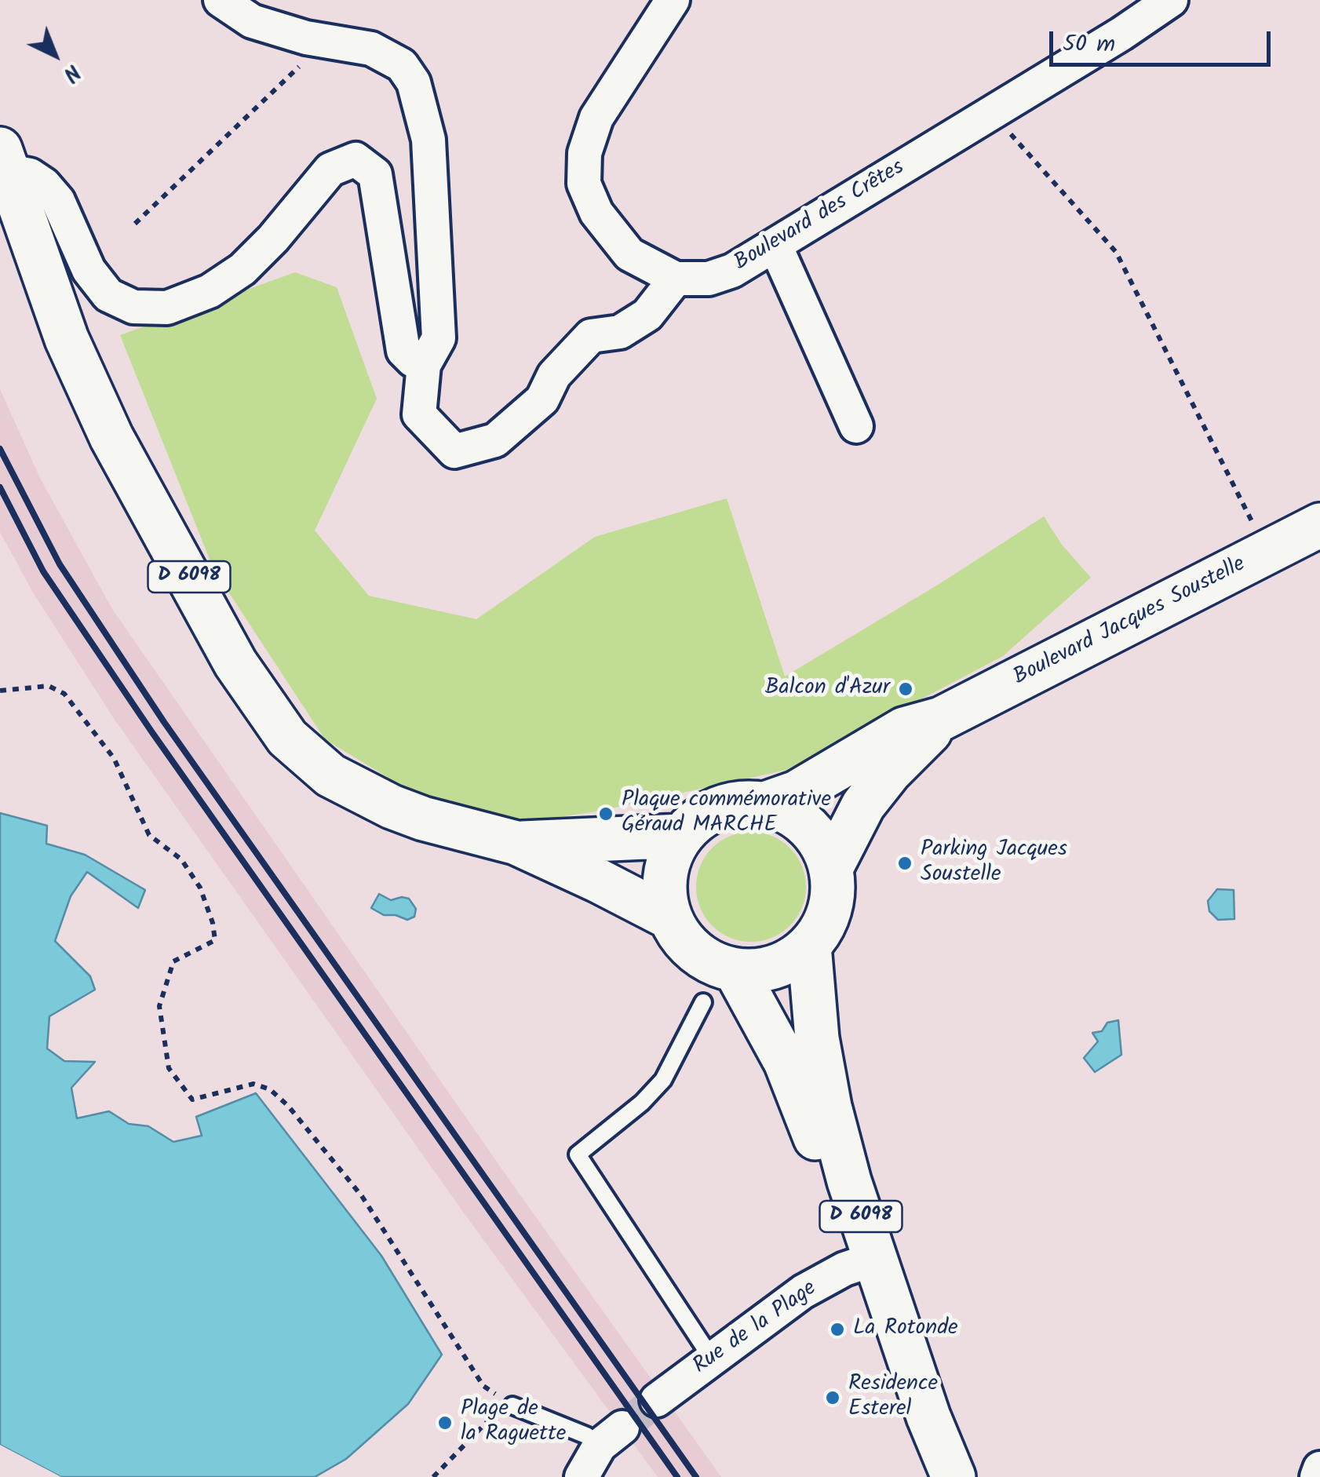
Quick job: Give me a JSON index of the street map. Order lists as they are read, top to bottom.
{
  "streets": {
    "main road": ["D 6098", "Boulevard Jacques Soustelle"],
    "street": ["Boulevard des Crêtes", "Rue de la Plage"]
  },
  "crossings": [
    ["D 6098", "Boulevard Jacques Soustelle"],
    ["D 6098", "Rue de la Plage"]
  ],
  "places": [
    "Balcon d'Azur",
    "Plaque commémorative Géraud MARCHE",
    "Parking Jacques Soustelle",
    "La Rotonde",
    "Residence Esterel",
    "Plage de la Raguette"
  ],
  "scale_bar": "50 m",
  "north": "bottom right"
}
